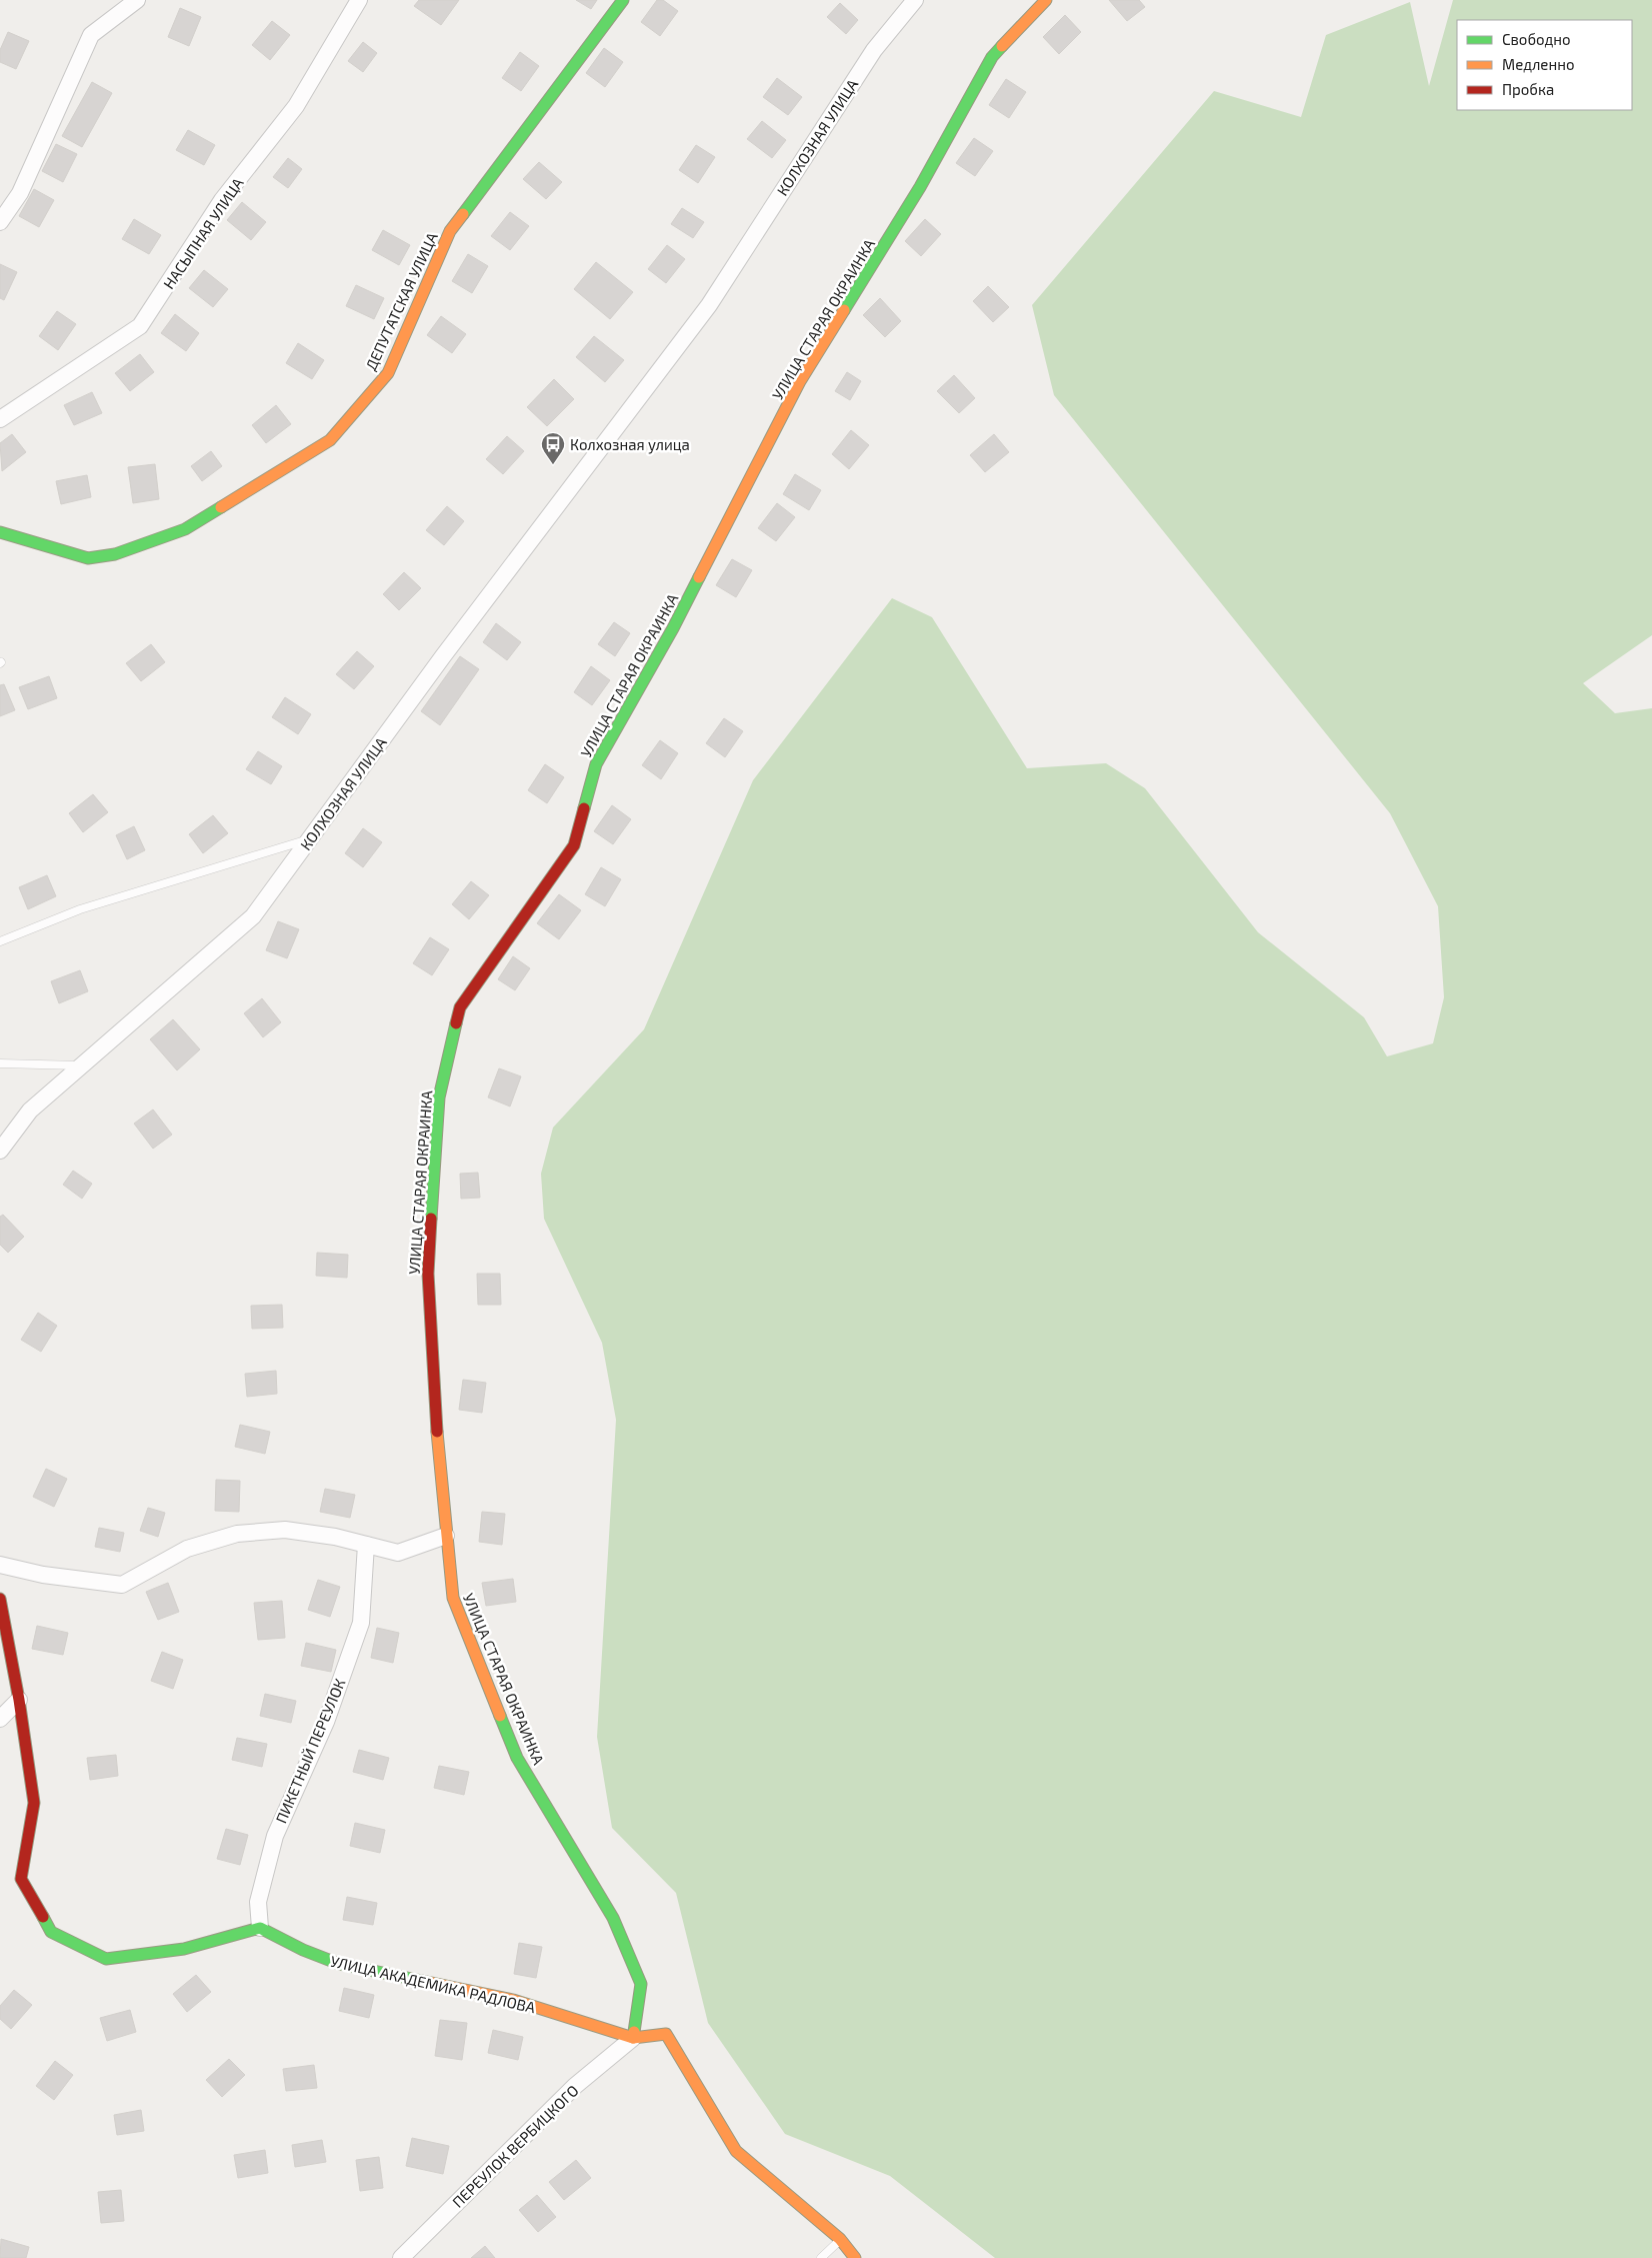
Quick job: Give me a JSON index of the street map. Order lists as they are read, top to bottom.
{
  "streets": {
    "street": [
      "КОЛХОЗНАЯ УЛИЦА",
      "НАСЫПНАЯ УЛИЦА",
      "ДЕПУТАТСКАЯ УЛИЦА",
      "УЛИЦА СТАРАЯ ОКРАИНКА",
      "ПИКЕТНЫЙ ПЕРЕУЛОК",
      "УЛИЦА АКАДЕМИКА РАДЛОВА",
      "ПЕРЕУЛОК ВЕРБИЦКОГО"
    ]
  },
  "crossings": [
    ["УЛИЦА СТАРАЯ ОКРАИНКА", "УЛИЦА АКАДЕМИКА РАДЛОВА"],
    ["УЛИЦА СТАРАЯ ОКРАИНКА", "ПЕРЕУЛОК ВЕРБИЦКОГО"],
    ["ПИКЕТНЫЙ ПЕРЕУЛОК", "УЛИЦА АКАДЕМИКА РАДЛОВА"],
    ["УЛИЦА АКАДЕМИКА РАДЛОВА", "ПЕРЕУЛОК ВЕРБИЦКОГО"]
  ],
  "places": {
    "bus stop": ["Колхозная улица"]
  },
  "legend": ["Свободно", "Медленно", "Пробка"]
}
